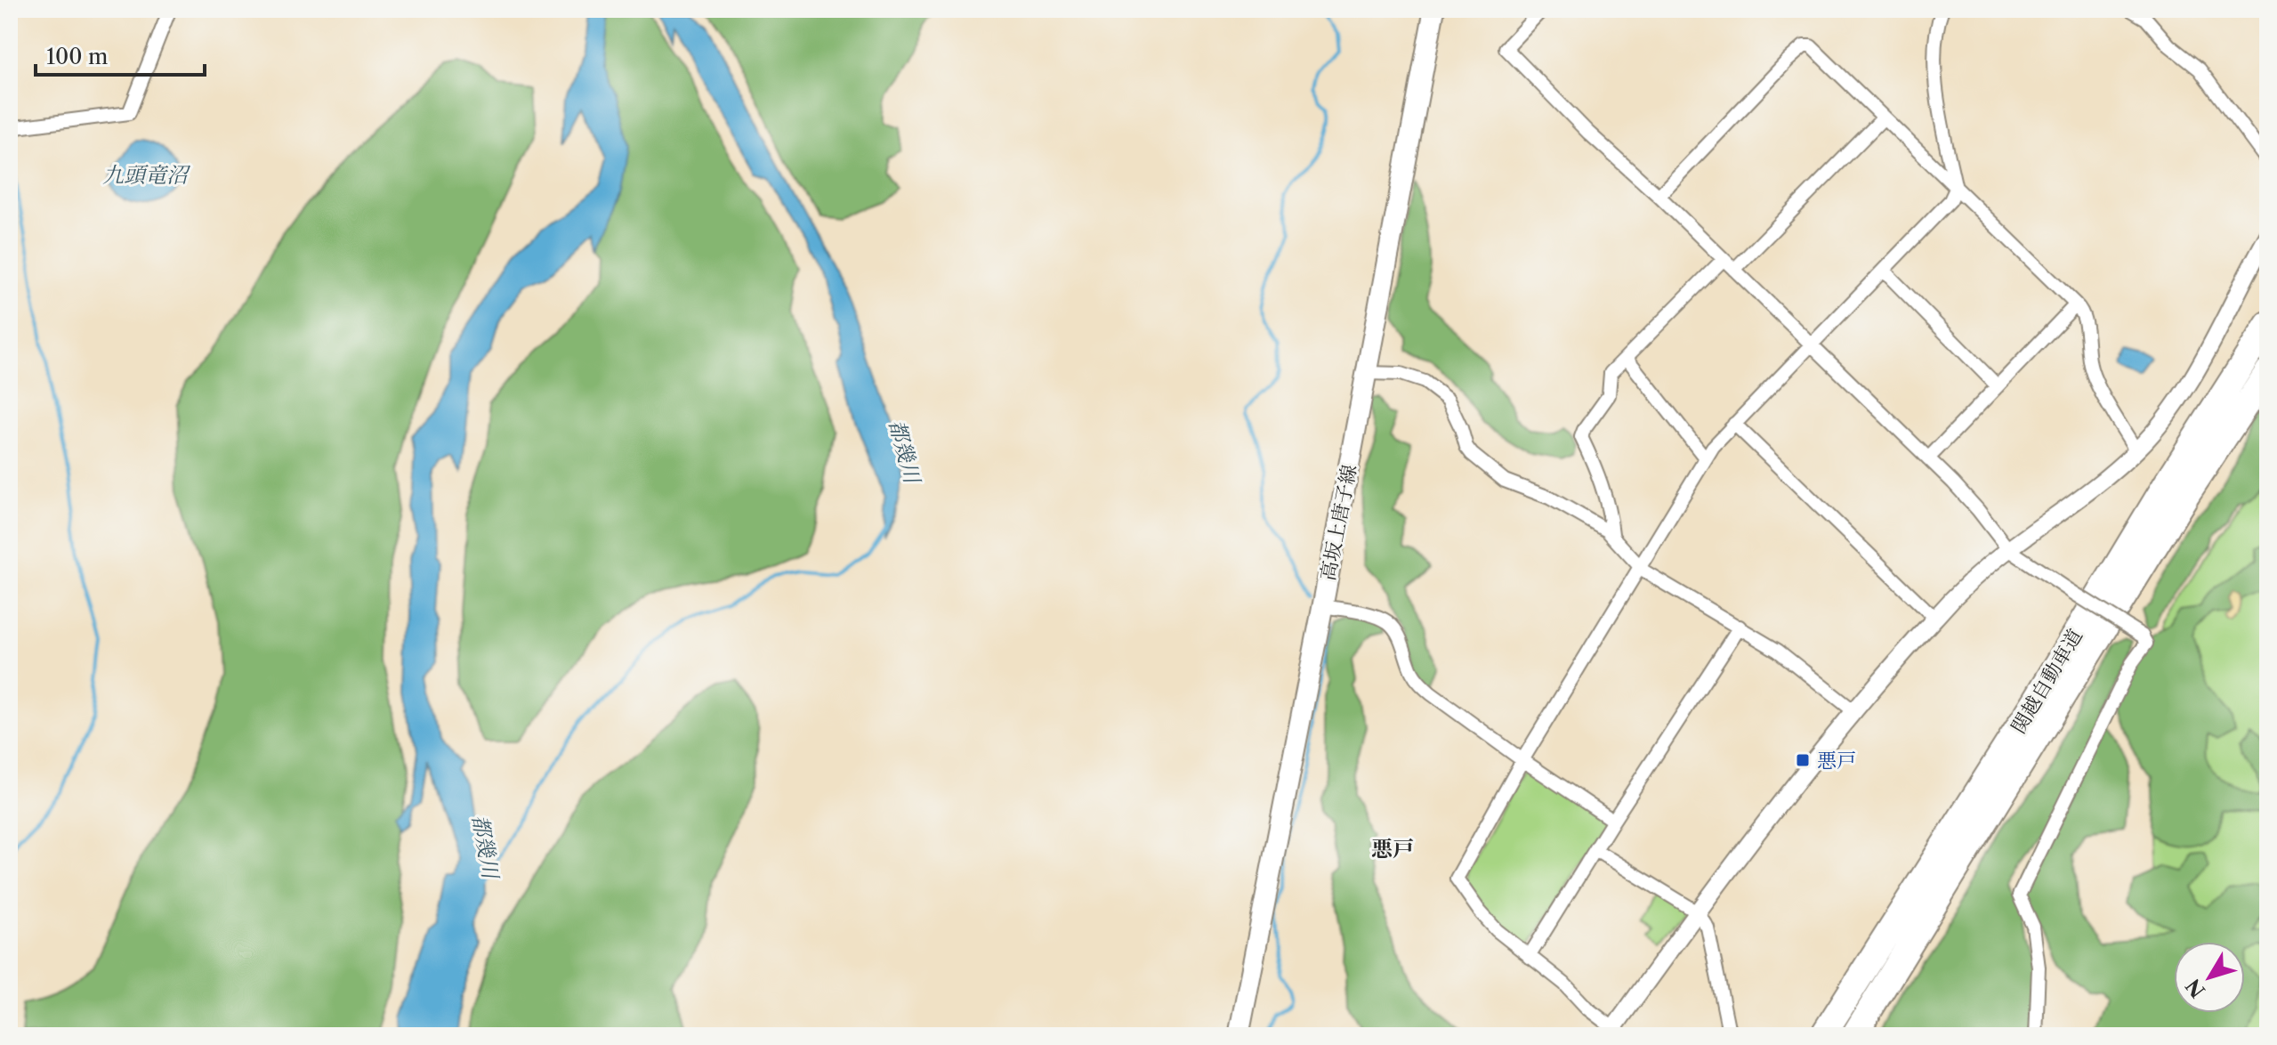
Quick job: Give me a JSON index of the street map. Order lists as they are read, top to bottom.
{
  "streets": {
    "highway": ["関越自動車道"],
    "main road": ["高坂上唐子線"]
  },
  "districts": ["悪戸"],
  "water": ["九頭竜沼", "都幾川"],
  "places": {
    "transit": ["悪戸"]
  },
  "scale_bar": "100 m",
  "north": "bottom left"
}
